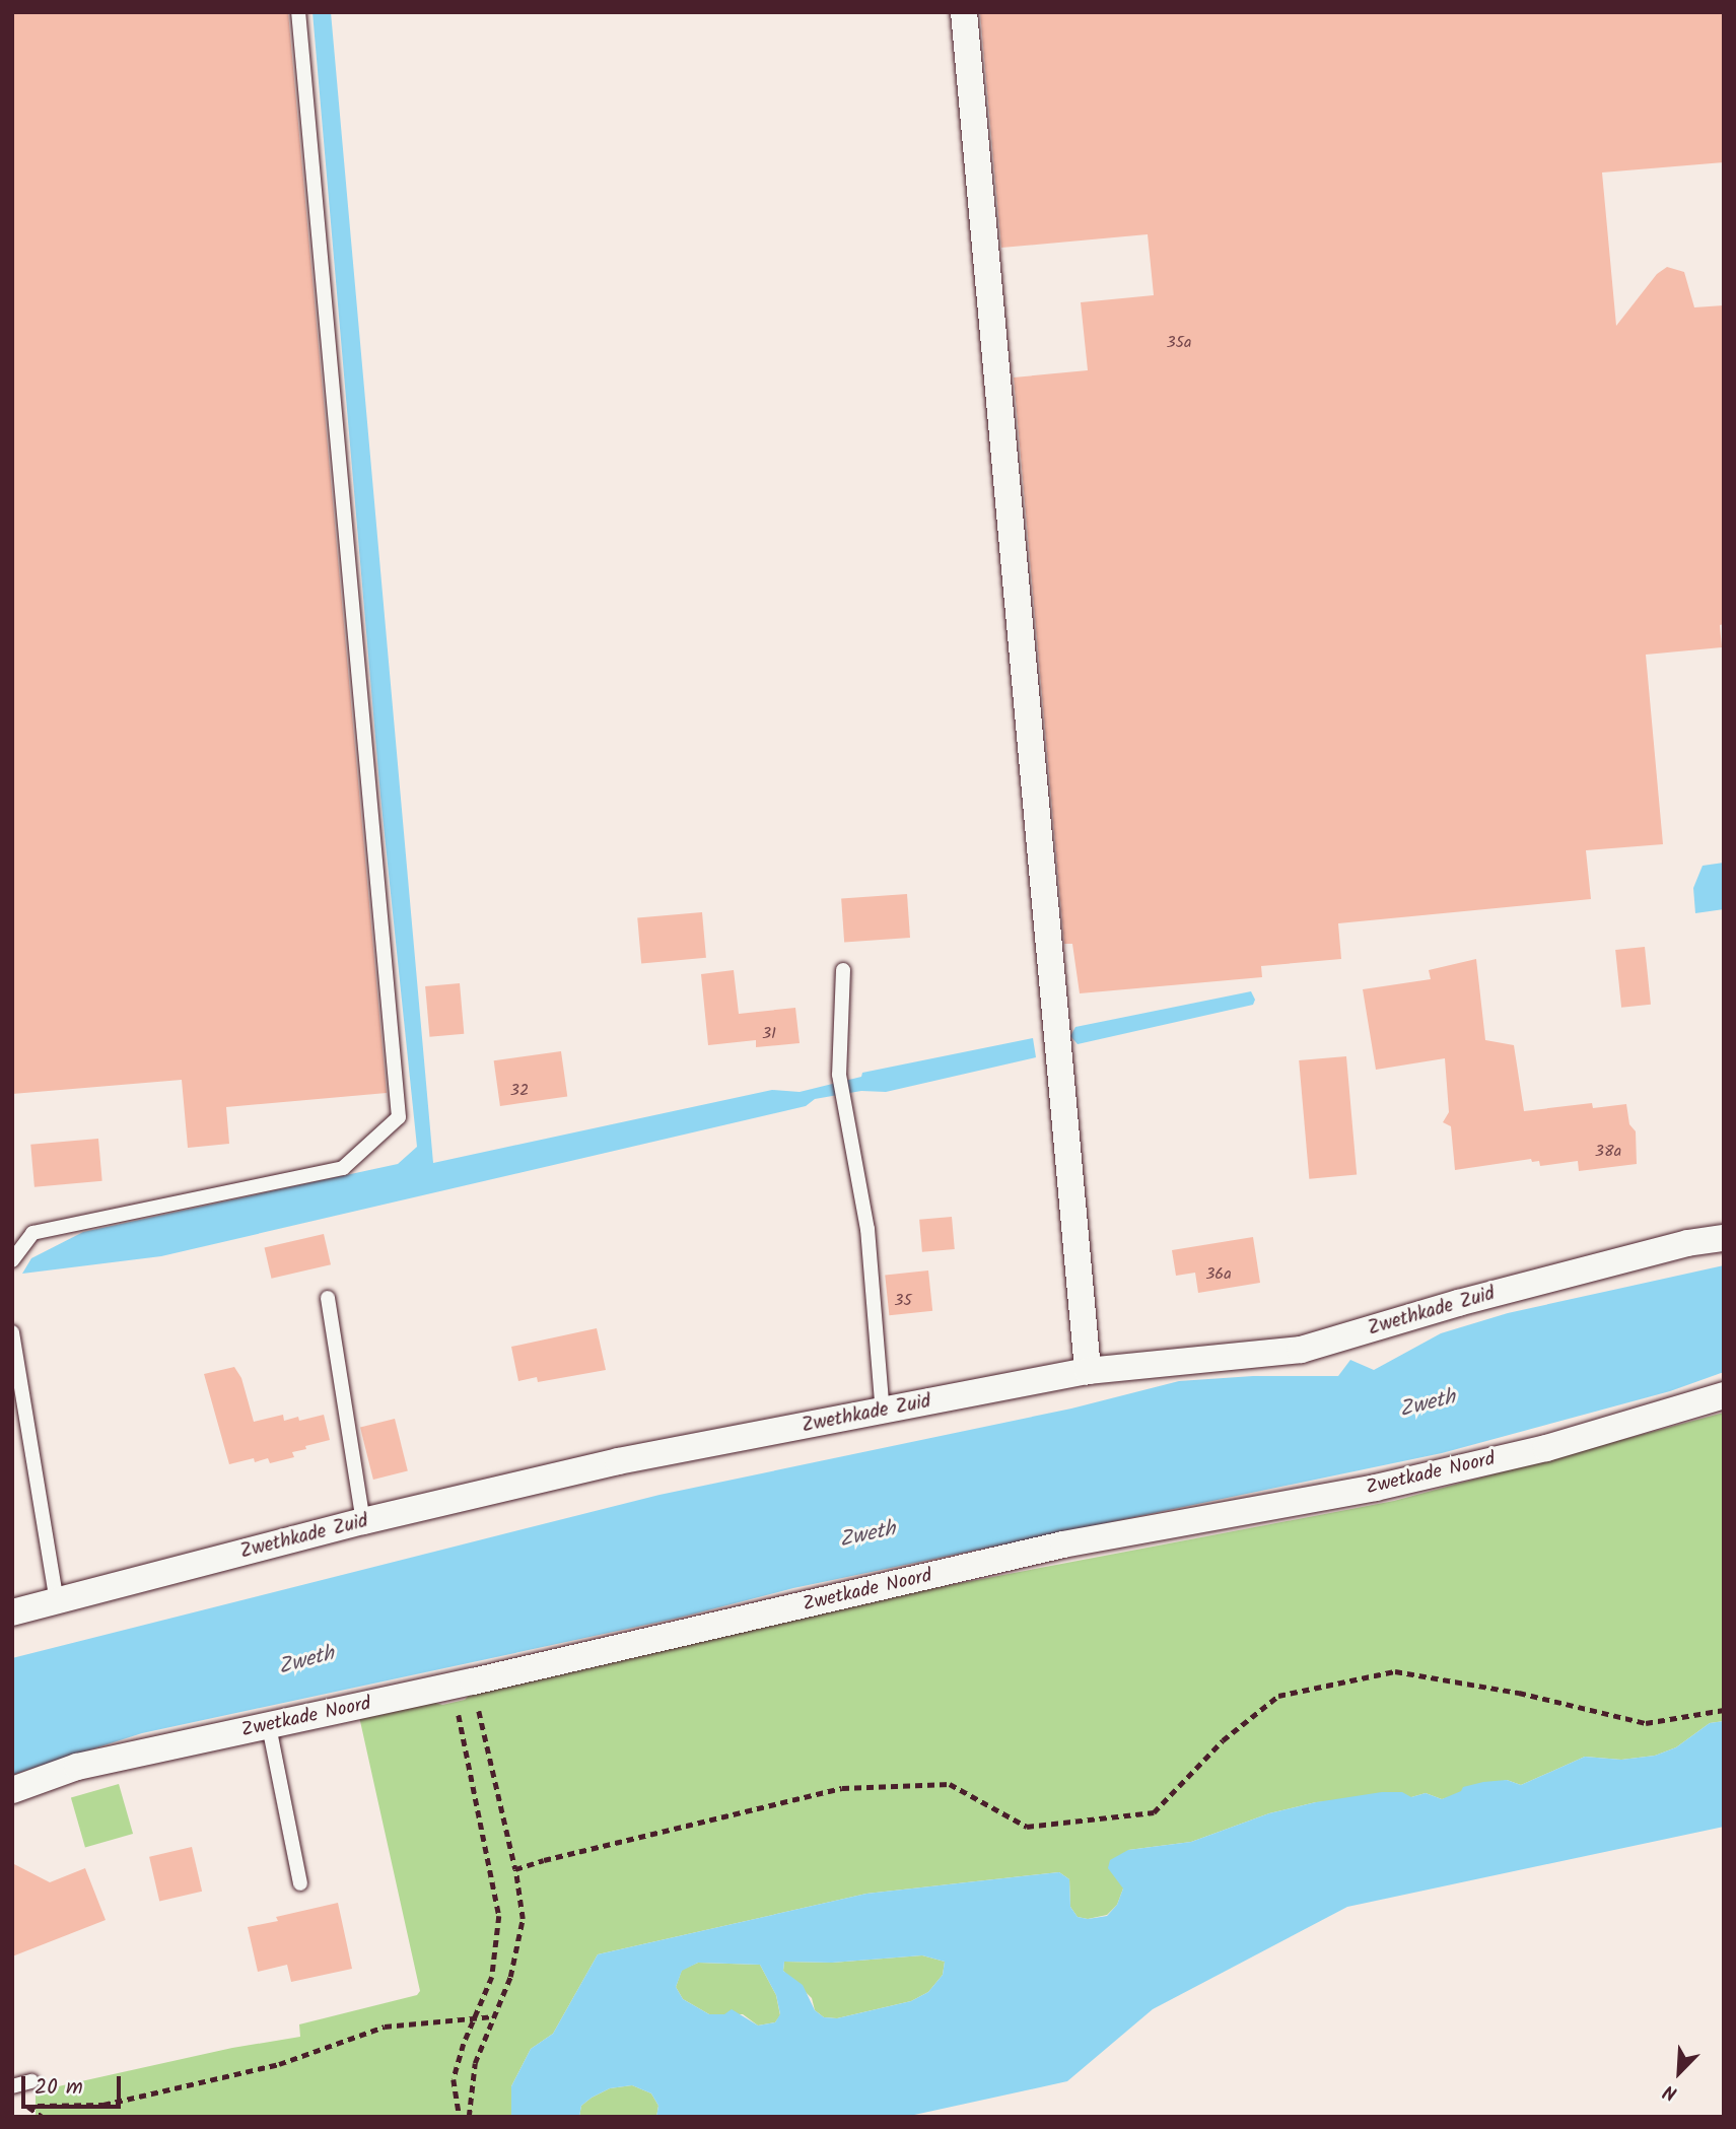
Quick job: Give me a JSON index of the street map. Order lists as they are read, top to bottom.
{
  "streets": {
    "street": ["Zwethkade Zuid", "Zwetkade Noord"]
  },
  "water": ["Zweth"],
  "house_numbers": [
    "35a",
    "31",
    "32",
    "38a",
    "36a",
    "35"
  ],
  "scale_bar": "20 m",
  "north": "bottom left"
}
